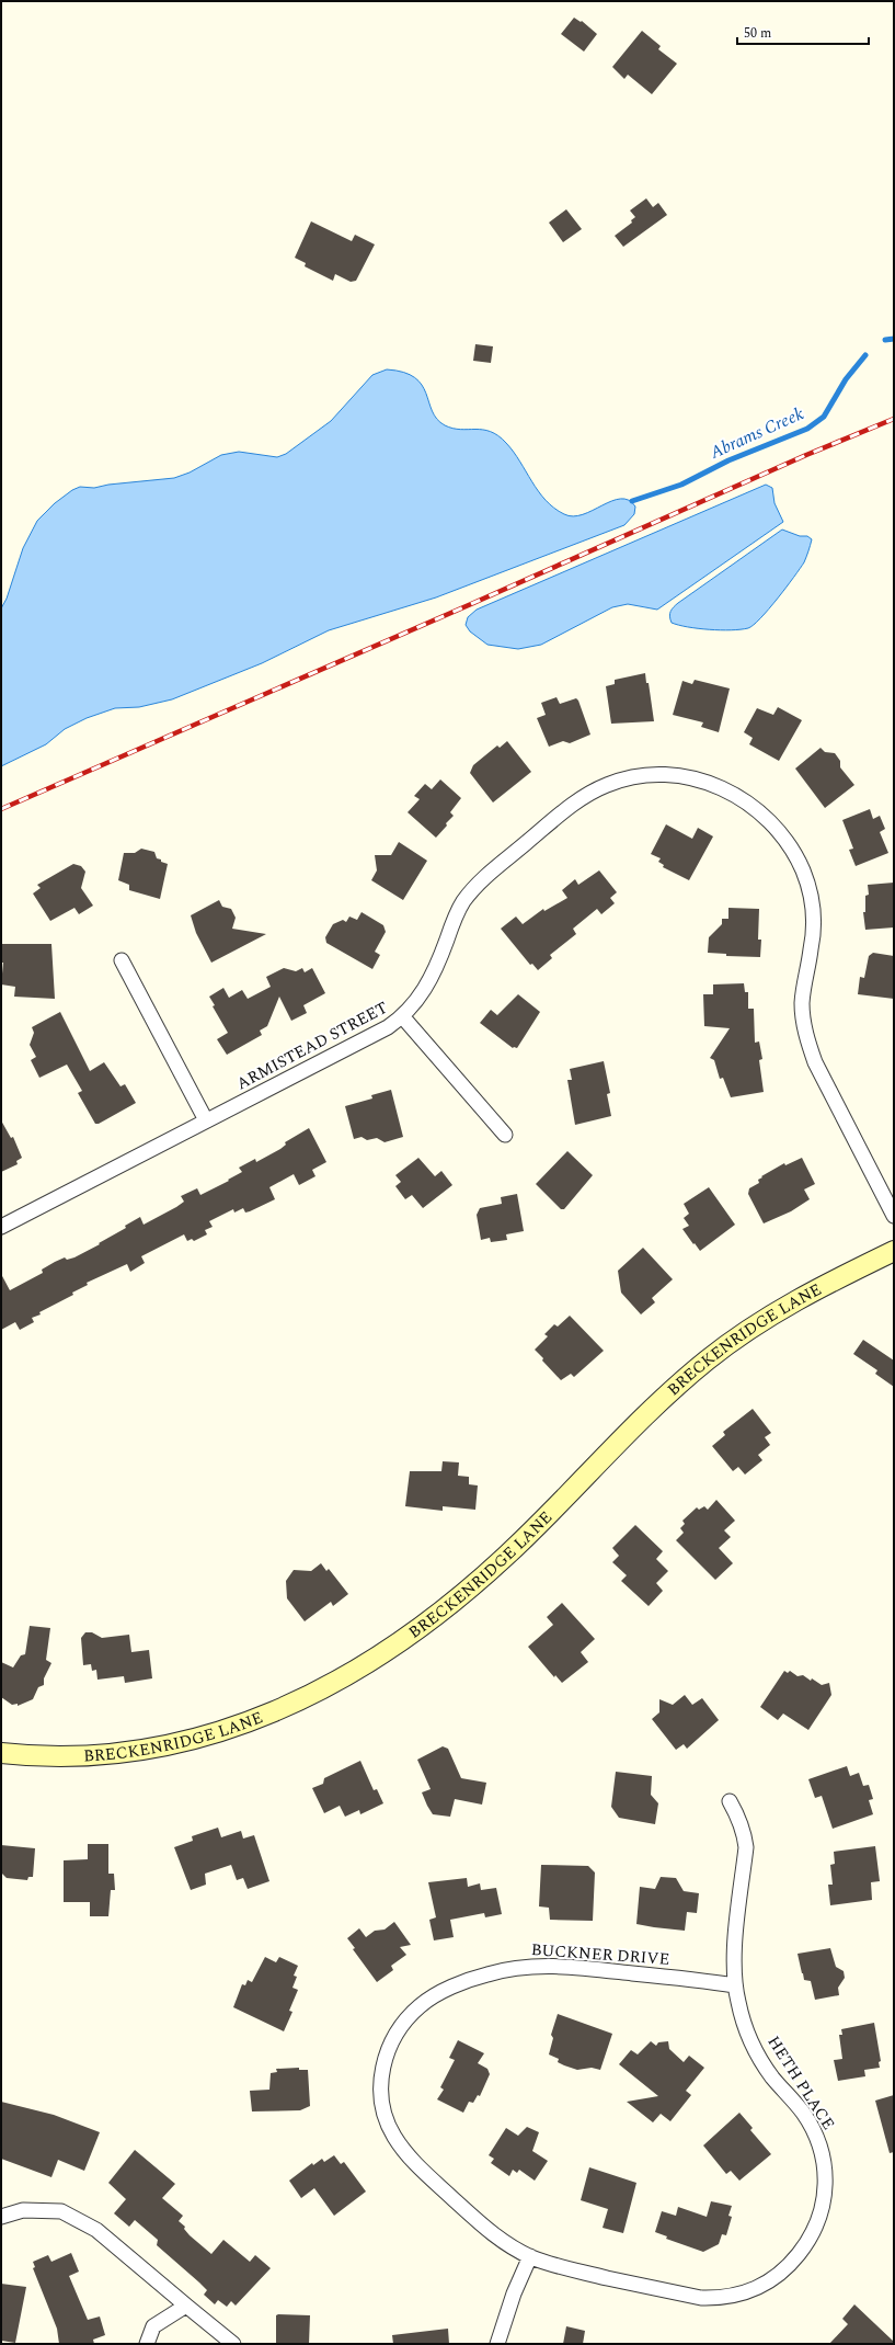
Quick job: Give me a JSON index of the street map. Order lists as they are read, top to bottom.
{
  "streets": {
    "street": [
      "ARMISTEAD STREET",
      "BRECKENRIDGE LANE",
      "BUCKNER DRIVE",
      "HETH PLACE"
    ]
  },
  "crossings": [
    ["BUCKNER DRIVE", "HETH PLACE"]
  ],
  "water": ["Abrams Creek"],
  "scale_bar": "50 m"
}
